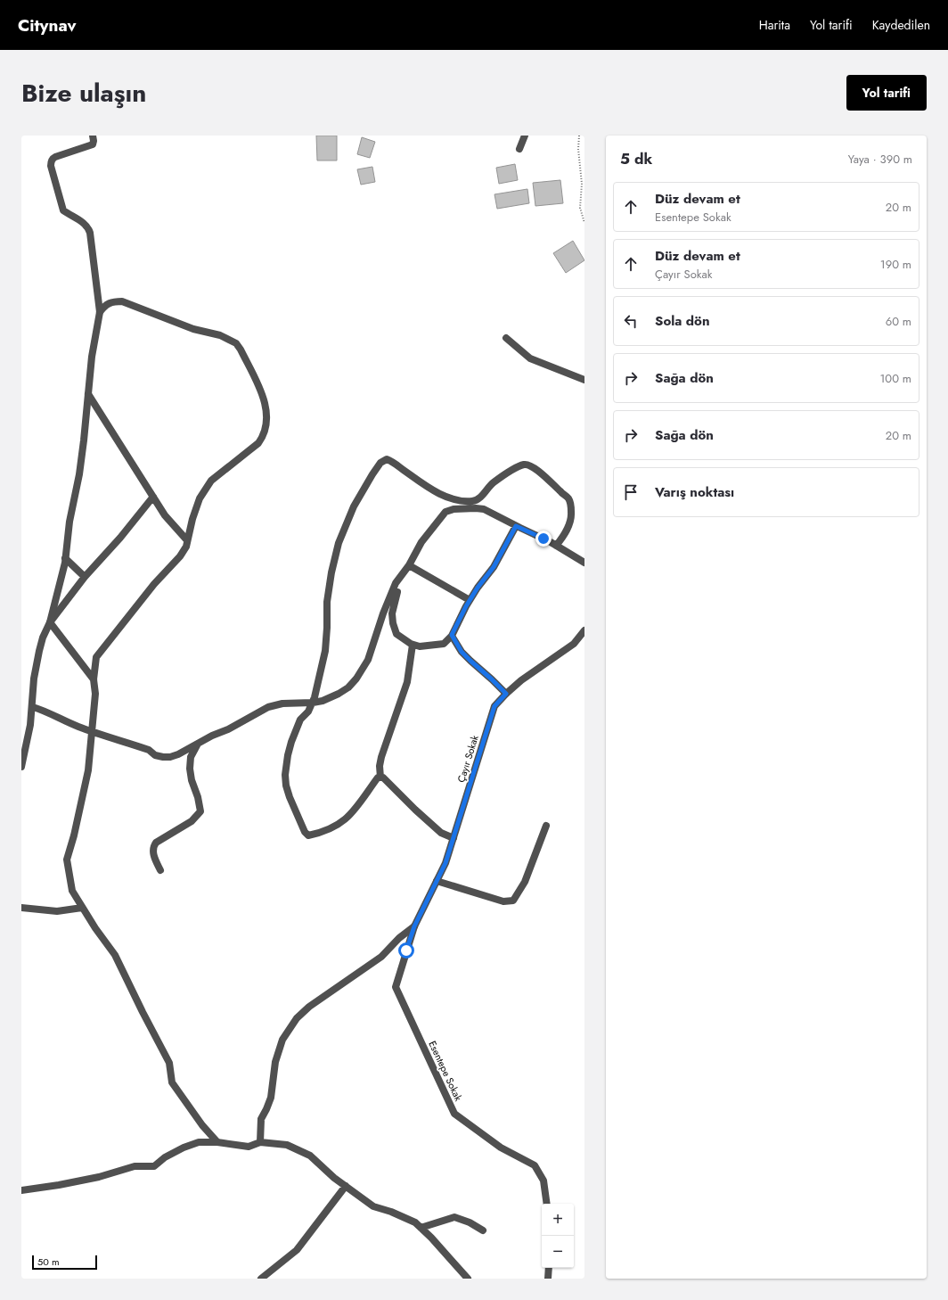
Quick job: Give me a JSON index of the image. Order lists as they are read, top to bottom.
{
  "streets": {
    "street": ["Çayır Sokak", "Esentepe Sokak"]
  },
  "crossings": [
    ["Çayır Sokak", "Esentepe Sokak"]
  ],
  "scale_bar": "50 m",
  "page": {
    "header": "Citynav",
    "nav": ["Harita", "Yol tarifi", "Kaydedilen"],
    "title": "Bize ulaşın",
    "buttons": "Yol tarifi",
    "heading": ["5 dk", "Yaya · 390 m"],
    "list": [
      ["Düz devam et", "Esentepe Sokak", "20 m"],
      ["Düz devam et", "Çayır Sokak", "190 m"],
      ["Sola dön", "60 m"],
      ["Sağa dön", "100 m"],
      ["Sağa dön", "20 m"],
      "Varış noktası"
    ],
    "map_buttons": ["+", "−"],
    "scale": "50 m"
  }
}
